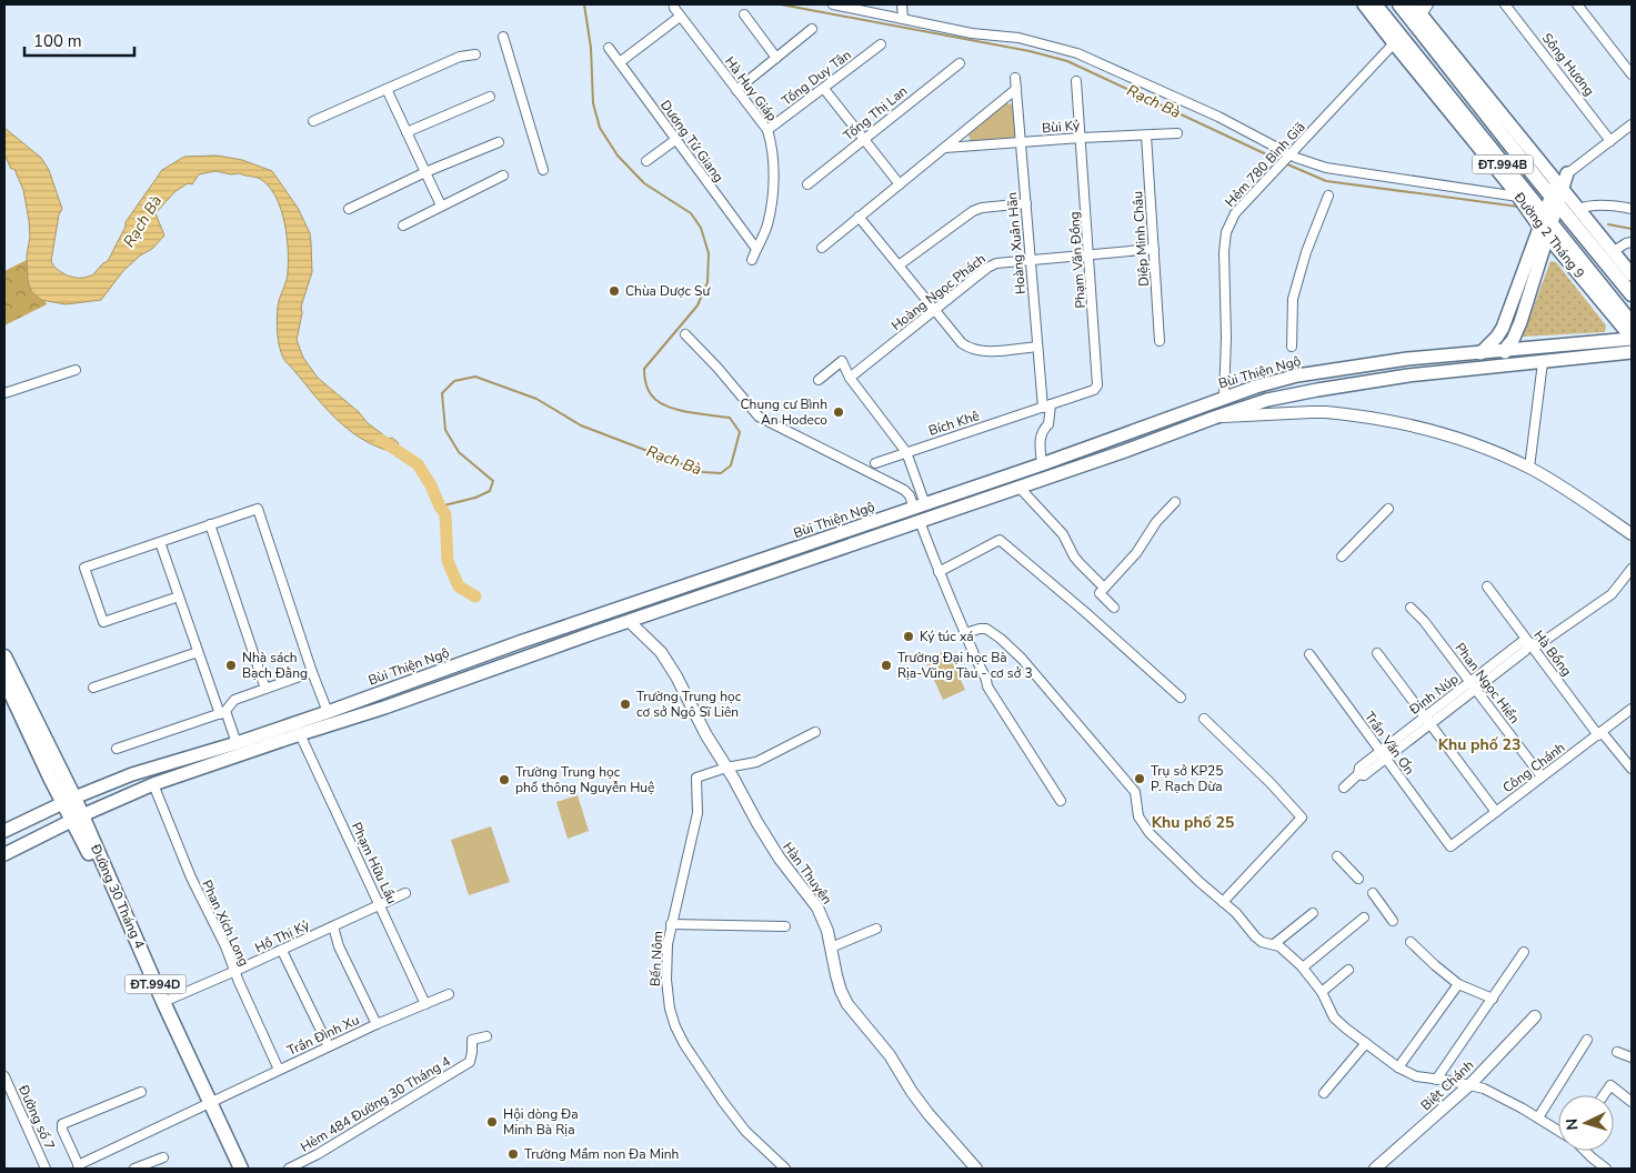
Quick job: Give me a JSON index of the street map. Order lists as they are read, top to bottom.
{
  "streets": {
    "main road": [
      "ĐT.994B",
      "Đường 2 Tháng 9",
      "Bùi Thiện Ngộ",
      "Đường 30 Tháng 4",
      "ĐT.994D"
    ],
    "street": [
      "Sông Hương",
      "Tống Duy Tân",
      "Hà Huy Giáp",
      "Tống Thị Lan",
      "Bùi Kỷ",
      "Dương Tử Giang",
      "Hẻm 780 Bình Giã",
      "Diệp Minh Châu",
      "Hoàng Xuân Hãn",
      "Phạm Văn Đồng",
      "Hoàng Ngọc Phách",
      "Bích Khê",
      "Hà Bổng",
      "Phan Ngọc Hiển",
      "Đinh Núp",
      "Trần Văn Ơn",
      "Công Chánh",
      "Phạm Hữu Lầu",
      "Hàn Thuyên",
      "Phan Xích Long",
      "Hồ Thị Kỷ",
      "Bến Nôm",
      "Trần Đình Xu",
      "Biệt Chánh",
      "Hẻm 484 Đường 30 Tháng 4",
      "Đường số 7"
    ]
  },
  "crossings": [
    ["Tống Duy Tân", "Hà Huy Giáp"],
    ["Hà Huy Giáp", "Dương Tử Giang"],
    ["Bùi Kỷ", "Diệp Minh Châu"],
    ["Bùi Kỷ", "Hoàng Xuân Hãn"],
    ["Bùi Kỷ", "Phạm Văn Đồng"],
    ["Hẻm 780 Bình Giã", "Đường 2 Tháng 9"],
    ["Hẻm 780 Bình Giã", "Bùi Thiện Ngộ"],
    ["Đường 2 Tháng 9", "Bùi Thiện Ngộ"],
    ["Diệp Minh Châu", "Hoàng Ngọc Phách"],
    ["Hoàng Xuân Hãn", "Phạm Văn Đồng"],
    ["Hoàng Xuân Hãn", "Hoàng Ngọc Phách"],
    ["Hoàng Xuân Hãn", "Bích Khê"],
    ["Phạm Văn Đồng", "Hoàng Ngọc Phách"],
    ["Phạm Văn Đồng", "Bích Khê"],
    ["Bùi Thiện Ngộ", "Phạm Hữu Lầu"],
    ["Bùi Thiện Ngộ", "Hàn Thuyên"],
    ["Bùi Thiện Ngộ", "Đường 30 Tháng 4"],
    ["Bùi Thiện Ngộ", "Phan Xích Long"],
    ["Hà Bổng", "Đinh Núp"],
    ["Hà Bổng", "Công Chánh"],
    ["Phan Ngọc Hiển", "Đinh Núp"],
    ["Phan Ngọc Hiển", "Công Chánh"],
    ["Đinh Núp", "Trần Văn Ơn"],
    ["Trần Văn Ơn", "Công Chánh"],
    ["Phạm Hữu Lầu", "Hồ Thị Kỷ"],
    ["Phạm Hữu Lầu", "Trần Đình Xu"],
    ["Hàn Thuyên", "Bến Nôm"],
    ["Đường 30 Tháng 4", "Hồ Thị Kỷ"],
    ["Đường 30 Tháng 4", "Trần Đình Xu"],
    ["Phan Xích Long", "Hồ Thị Kỷ"],
    ["Phan Xích Long", "Trần Đình Xu"]
  ],
  "districts": ["Khu phố 23", "Khu phố 25"],
  "water": ["Rạch Bà"],
  "places": [
    "Chùa Dược Sư",
    "Chung cư Bình An Hodeco",
    "Ký túc xá",
    "Nhà sách Bạch Đằng",
    "Trường Đại học Bà Rịa-Vũng Tàu - cơ sở 3",
    "Trường Trung học cơ sở Ngô Sĩ Liên",
    "Trụ sở KP25 P. Rạch Dừa",
    "Trường Trung học phổ thông Nguyễn Huệ",
    "Hội dòng Đa Minh Bà Rịa",
    "Trường Mầm non Đa Minh"
  ],
  "scale_bar": "100 m",
  "north": "left"
}
